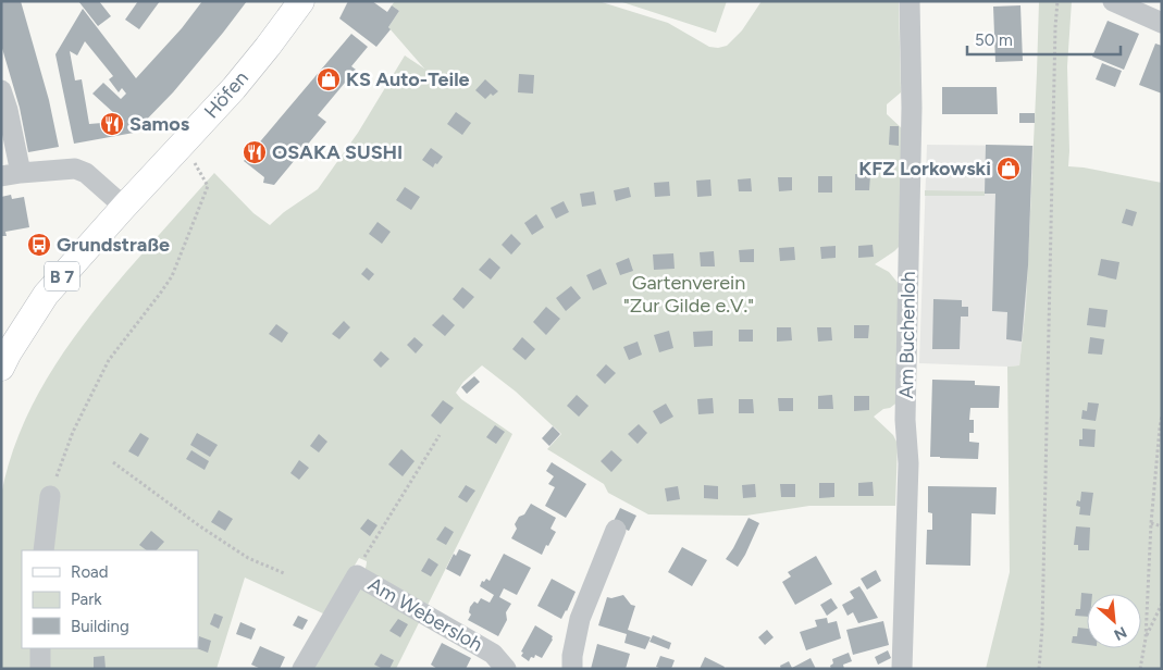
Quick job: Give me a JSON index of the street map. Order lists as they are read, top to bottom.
{
  "streets": {
    "main road": ["Höfen", "B 7"],
    "street": ["Am Buchenloh", "Am Webersloh"]
  },
  "crossings": [
    ["Höfen", "B 7"]
  ],
  "parks": ["Gartenverein \"Zur Gilde e.V.\""],
  "places": {
    "shop": ["KS Auto-Teile", "KFZ Lorkowski"],
    "restaurant": ["Samos", "OSAKA SUSHI"],
    "bus stop": ["Grundstraße"]
  },
  "legend": ["Road", "Park", "Building"],
  "scale_bar": "50 m",
  "north": "bottom right"
}
